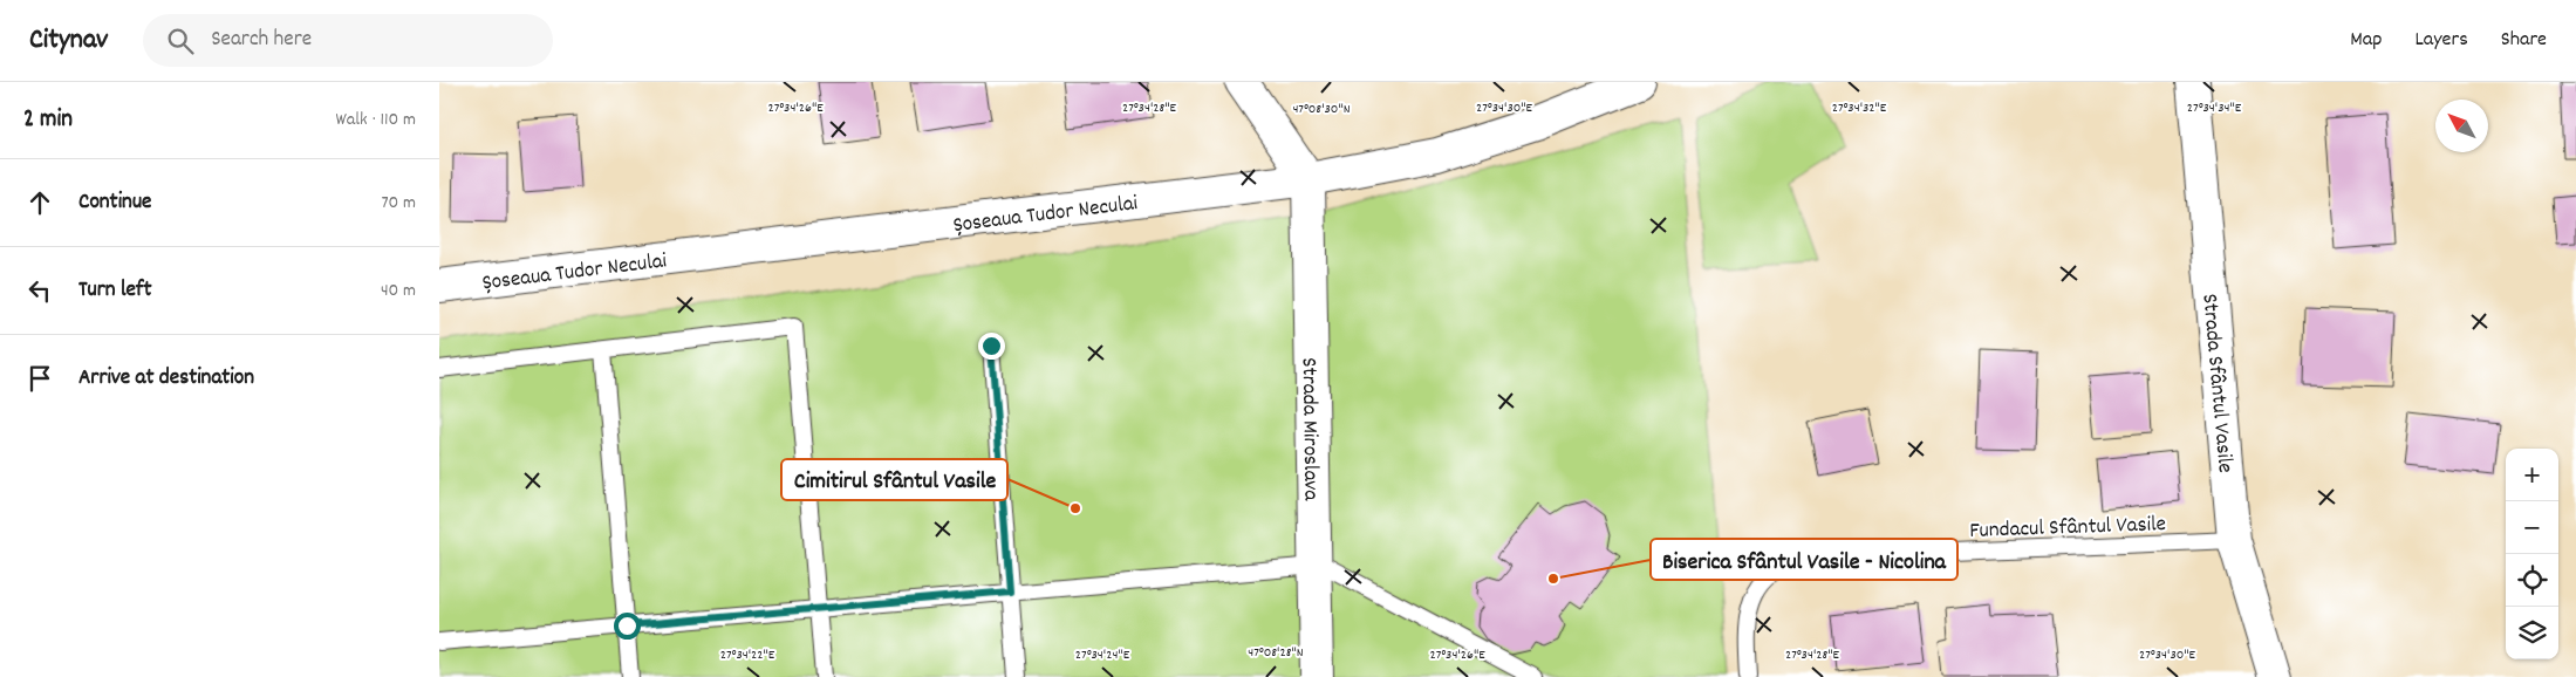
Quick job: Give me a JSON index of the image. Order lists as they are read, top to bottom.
{
  "streets": {
    "street": ["Șoseaua Tudor Neculai", "Strada Sfântul Vasile", "Strada Miroslava"],
    "lane": ["Fundacul Sfântul Vasile"]
  },
  "crossings": [
    ["Șoseaua Tudor Neculai", "Strada Miroslava"],
    ["Strada Sfântul Vasile", "Fundacul Sfântul Vasile"]
  ],
  "places": ["Cimitirul Sfântul Vasile", "Biserica Sfântul Vasile - Nicolina"],
  "north": "top left",
  "page": {
    "header": "Citynav",
    "search": "Search here",
    "nav": ["Map", "Layers", "Share"],
    "heading": ["2 min", "Walk · 110 m"],
    "list": [
      ["Continue", "70 m"],
      ["Turn left", "40 m"],
      "Arrive at destination"
    ],
    "map_buttons": ["+", "−"]
  },
  "coordinates": [
    "27°34'28\"E",
    "27°34'32\"E",
    "27°34'26\"E",
    "27°34'30\"E",
    "27°34'34\"E",
    "47°08'30\"N",
    "47°08'28\"N",
    "27°34'22\"E",
    "27°34'24\"E"
  ]
}
